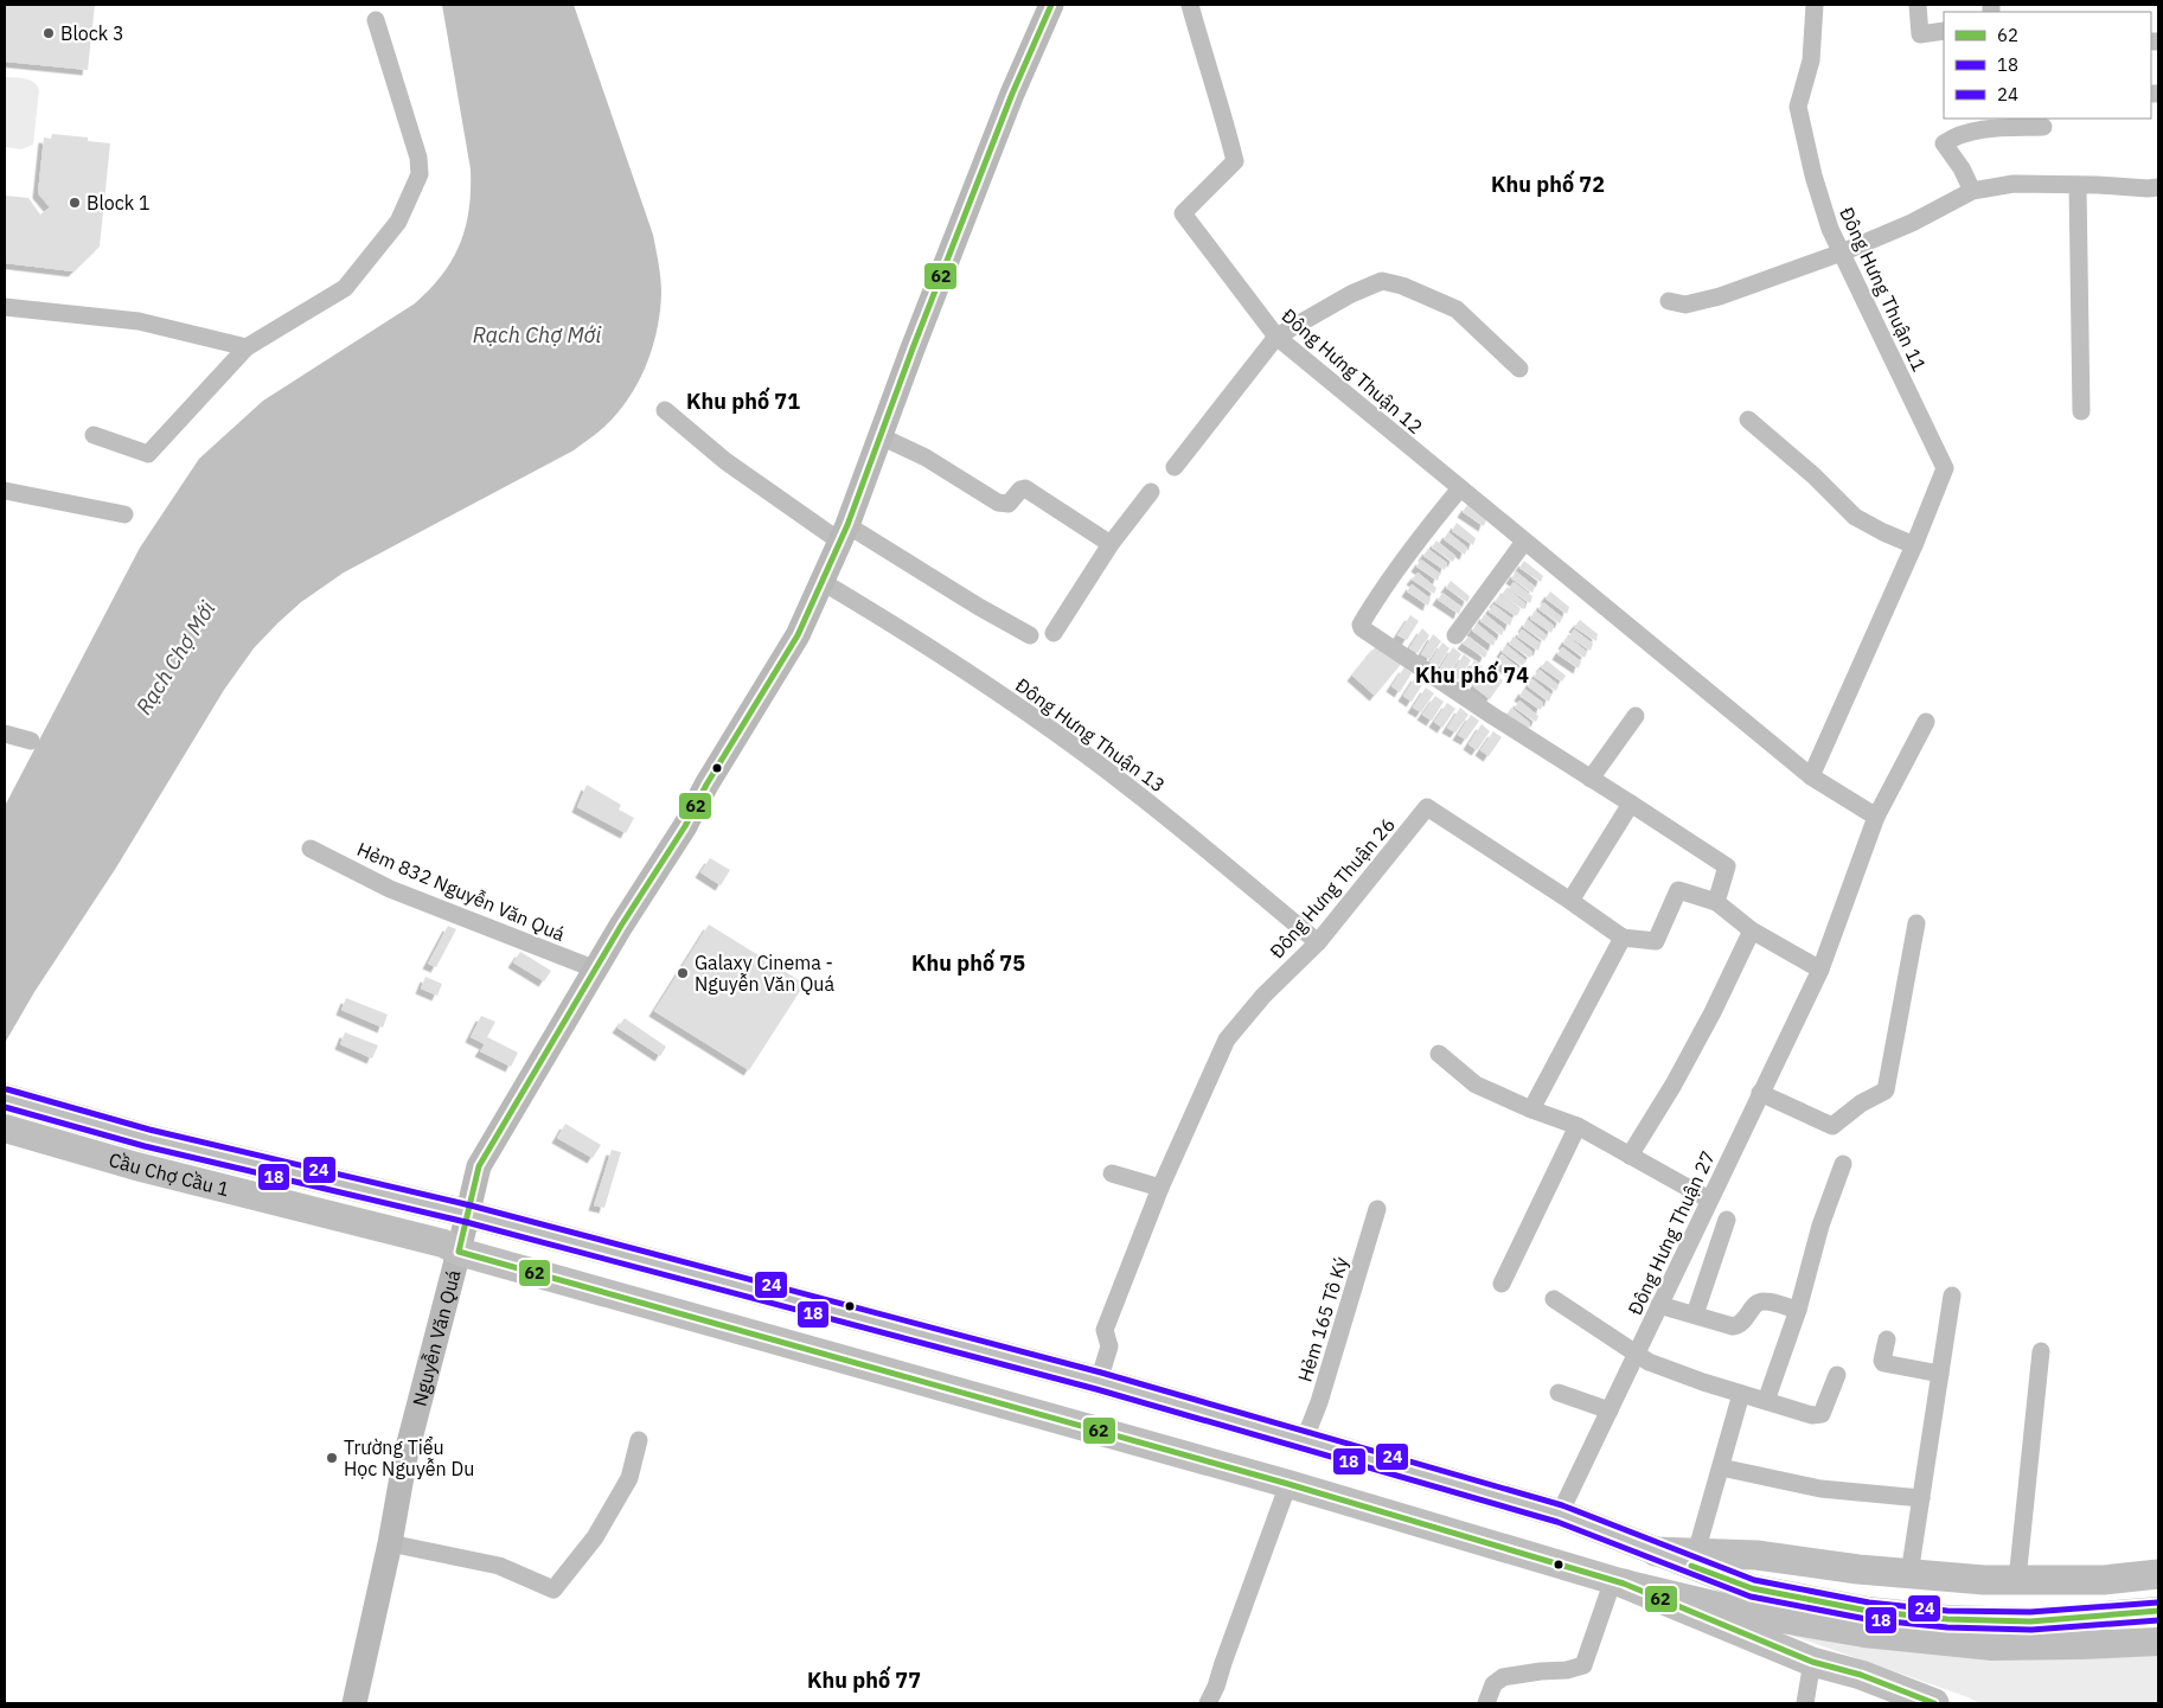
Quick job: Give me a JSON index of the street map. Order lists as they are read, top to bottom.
{
  "streets": {
    "main road": ["Cầu Chợ Cầu 1", "Nguyễn Văn Quá"],
    "street": [
      "Đông Hưng Thuận 11",
      "Đông Hưng Thuận 12",
      "Đông Hưng Thuận 13",
      "Đông Hưng Thuận 26",
      "Hẻm 832 Nguyễn Văn Quá",
      "Đông Hưng Thuận 27",
      "Hẻm 165 Tô Ký"
    ]
  },
  "crossings": [
    ["Đông Hưng Thuận 11", "Đông Hưng Thuận 12"],
    ["Đông Hưng Thuận 12", "Đông Hưng Thuận 27"],
    ["Đông Hưng Thuận 13", "Đông Hưng Thuận 26"],
    ["Đông Hưng Thuận 13", "Nguyễn Văn Quá"],
    ["Hẻm 832 Nguyễn Văn Quá", "Nguyễn Văn Quá"],
    ["Cầu Chợ Cầu 1", "Nguyễn Văn Quá"]
  ],
  "districts": [
    "Khu phố 72",
    "Khu phố 71",
    "Khu phố 74",
    "Khu phố 75",
    "Khu phố 77"
  ],
  "water": ["Rạch Chợ Mới"],
  "places": [
    "Block 3",
    "Block 1",
    "Galaxy Cinema - Nguyễn Văn Quá",
    "Trường Tiểu Học Nguyễn Du"
  ],
  "lines": ["transit line 62", "transit line 24", "transit line 18"],
  "legend": ["62", "18", "24"]
}
